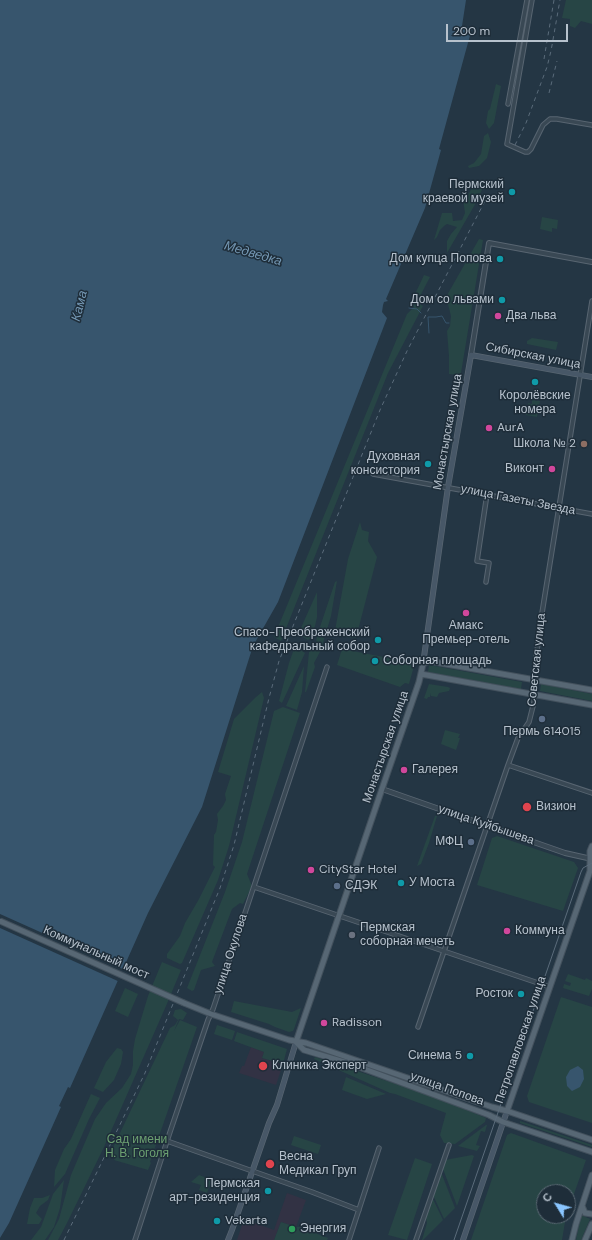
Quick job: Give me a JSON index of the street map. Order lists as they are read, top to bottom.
{
  "streets": {
    "main road": [
      "Сибирская улица",
      "Монастырская улица",
      "Коммунальный мост",
      "Петропавловская улица",
      "улица Попова"
    ],
    "street": [
      "улица Газеты Звезда",
      "Советская улица",
      "улица Куйбышева",
      "улица Окулова"
    ]
  },
  "crossings": [
    ["Сибирская улица", "Монастырская улица"],
    ["Сибирская улица", "Советская улица"],
    ["Монастырская улица", "улица Газеты Звезда"],
    ["Монастырская улица", "улица Куйбышева"],
    ["Монастырская улица", "улица Попова"],
    ["улица Газеты Звезда", "Советская улица"],
    ["Советская улица", "улица Куйбышева"],
    ["улица Куйбышева", "Петропавловская улица"],
    ["Коммунальный мост", "улица Попова"],
    ["улица Окулова", "улица Попова"],
    ["Петропавловская улица", "улица Попова"]
  ],
  "water": ["Медведка", "Кама"],
  "parks": ["Сад имени Н. В. Гоголя"],
  "places": [
    "Пермский краевой музей",
    "Дом купца Попова",
    "Дом со львами",
    "Два льва",
    "Королёвские номера",
    "AurA",
    "Школа № 2",
    "Духовная консистория",
    "Виконт",
    "Амакс Премьер-отель",
    "Спасо-Преображенский кафедральный собор",
    "Соборная площадь",
    "Пермь 614015",
    "Галерея",
    "Визион",
    "МФЦ",
    "CityStar Hotel",
    "У Моста",
    "СДЭК",
    "Коммуна",
    "Пермская соборная мечеть",
    "Росток",
    "Radisson",
    "Синема 5",
    "Клиника Эксперт",
    "Весна Медикал Груп",
    "Пермская арт-резиденция",
    "Vekarta",
    "Энергия"
  ],
  "scale_bar": "200 m",
  "north": "top left"
}
